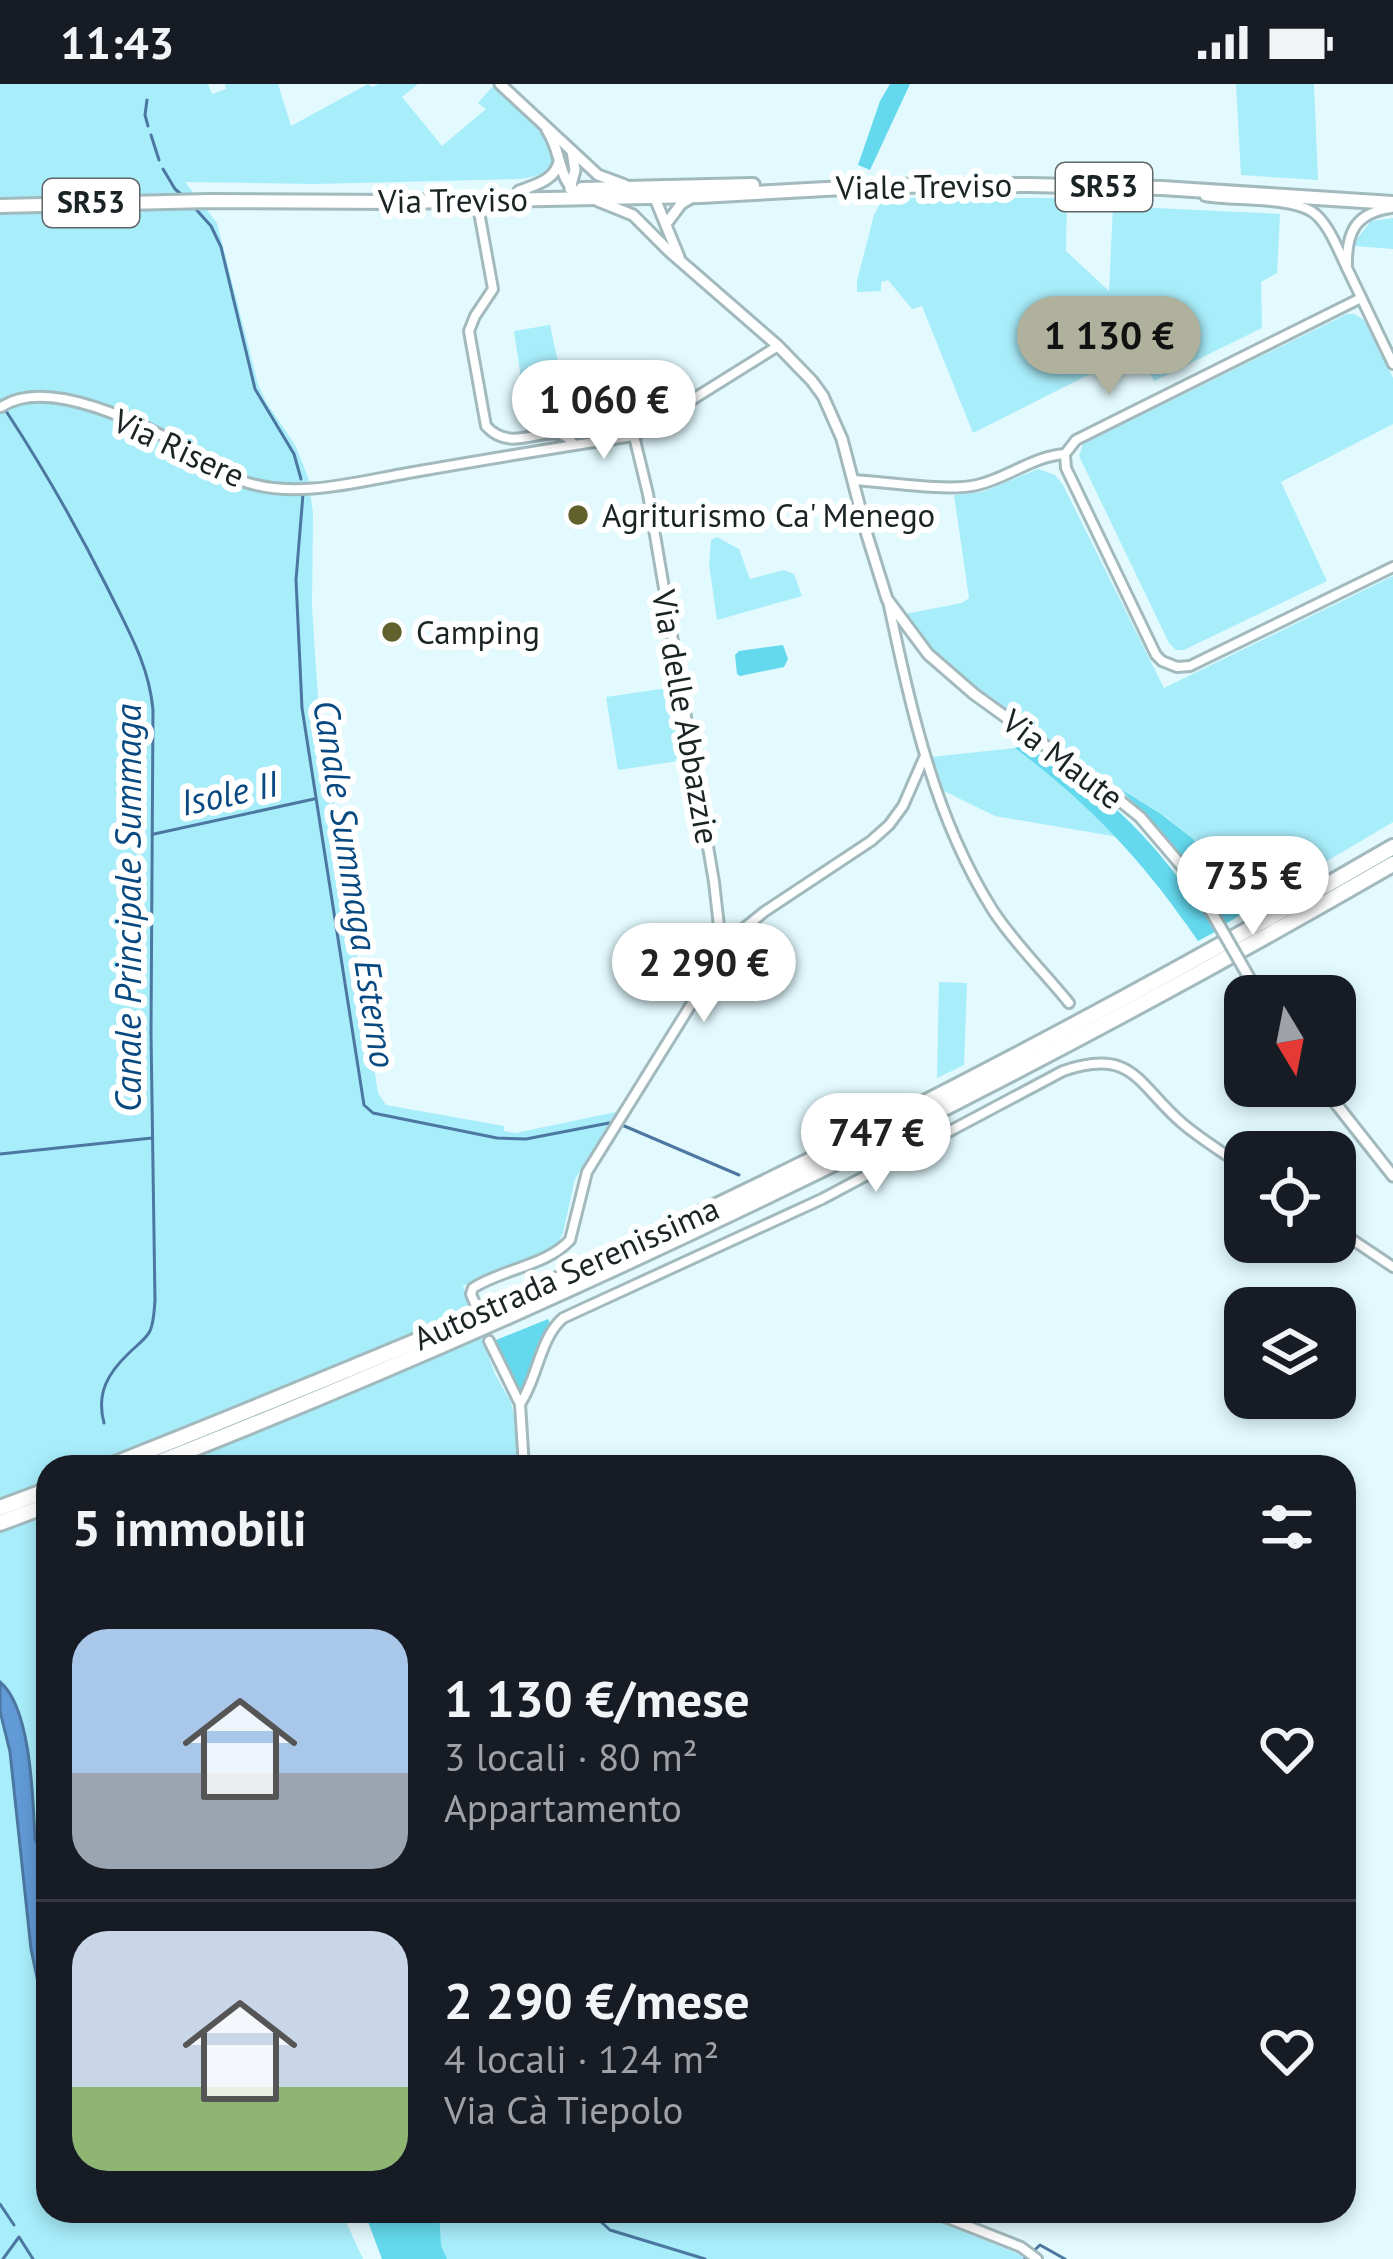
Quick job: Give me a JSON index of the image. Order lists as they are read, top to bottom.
{
  "streets": {
    "highway": ["Autostrada Serenissima"],
    "main road": ["Viale Treviso", "SR53", "Via Treviso"],
    "street": ["Via Risere", "Via delle Abbazzie", "Via Maute"]
  },
  "crossings": [
    ["Viale Treviso", "Via Treviso"],
    ["Viale Treviso", "Via Maute"],
    ["Via Treviso", "Via Risere"],
    ["Via Treviso", "Via Maute"],
    ["Via Risere", "Via delle Abbazzie"]
  ],
  "water": ["Isole II", "Canale Summaga Esterno", "Canale Principale Summaga"],
  "places": ["Agriturismo Ca' Menego", "Camping"],
  "north": "bottom",
  "page": {
    "status": "11:43",
    "price": [
      "1 130 €",
      "1 060 €",
      "735 €",
      "2 290 €",
      "747 €"
    ],
    "heading": "5 immobili",
    "list": [
      {
        "name": "1 130 €/mese",
        "note": "3 locali · 80 m² · Appartamento"
      },
      {
        "name": "2 290 €/mese",
        "note": "4 locali · 124 m² · Via Cà Tiepolo"
      }
    ]
  }
}
